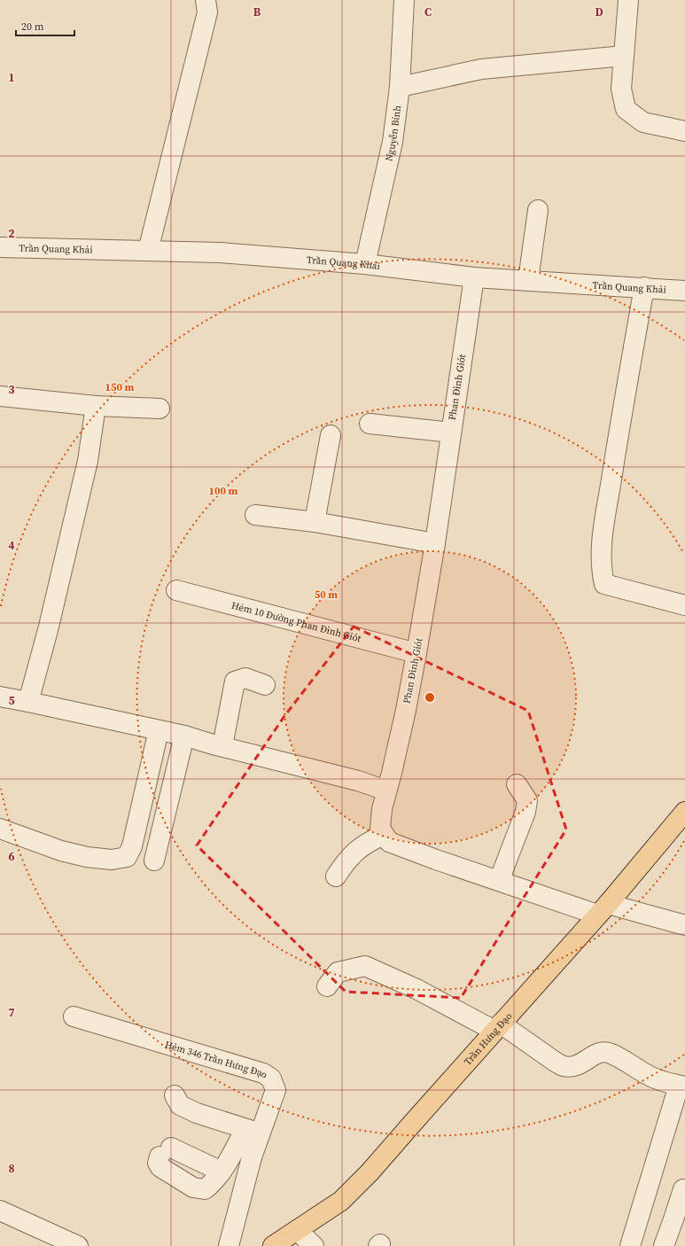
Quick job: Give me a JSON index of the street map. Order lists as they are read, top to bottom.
{
  "streets": {
    "main road": ["Trần Hưng Đạo"],
    "street": [
      "Nguyễn Bính",
      "Trần Quang Khải",
      "Phan Đình Giót",
      "Hẻm 10 Đường Phan Đình Giót",
      "Hẻm 346 Trần Hưng Đạo"
    ]
  },
  "crossings": [
    ["Nguyễn Bính", "Trần Quang Khải"],
    ["Trần Quang Khải", "Phan Đình Giót"],
    ["Phan Đình Giót", "Hẻm 10 Đường Phan Đình Giót"]
  ],
  "scale_bar": "20 m",
  "grid": {
    "columns": ["B", "C", "D"],
    "rows": [
      "1",
      "2",
      "3",
      "4",
      "5",
      "6",
      "7",
      "8"
    ]
  },
  "rings": ["150 m", "100 m", "50 m"]
}
